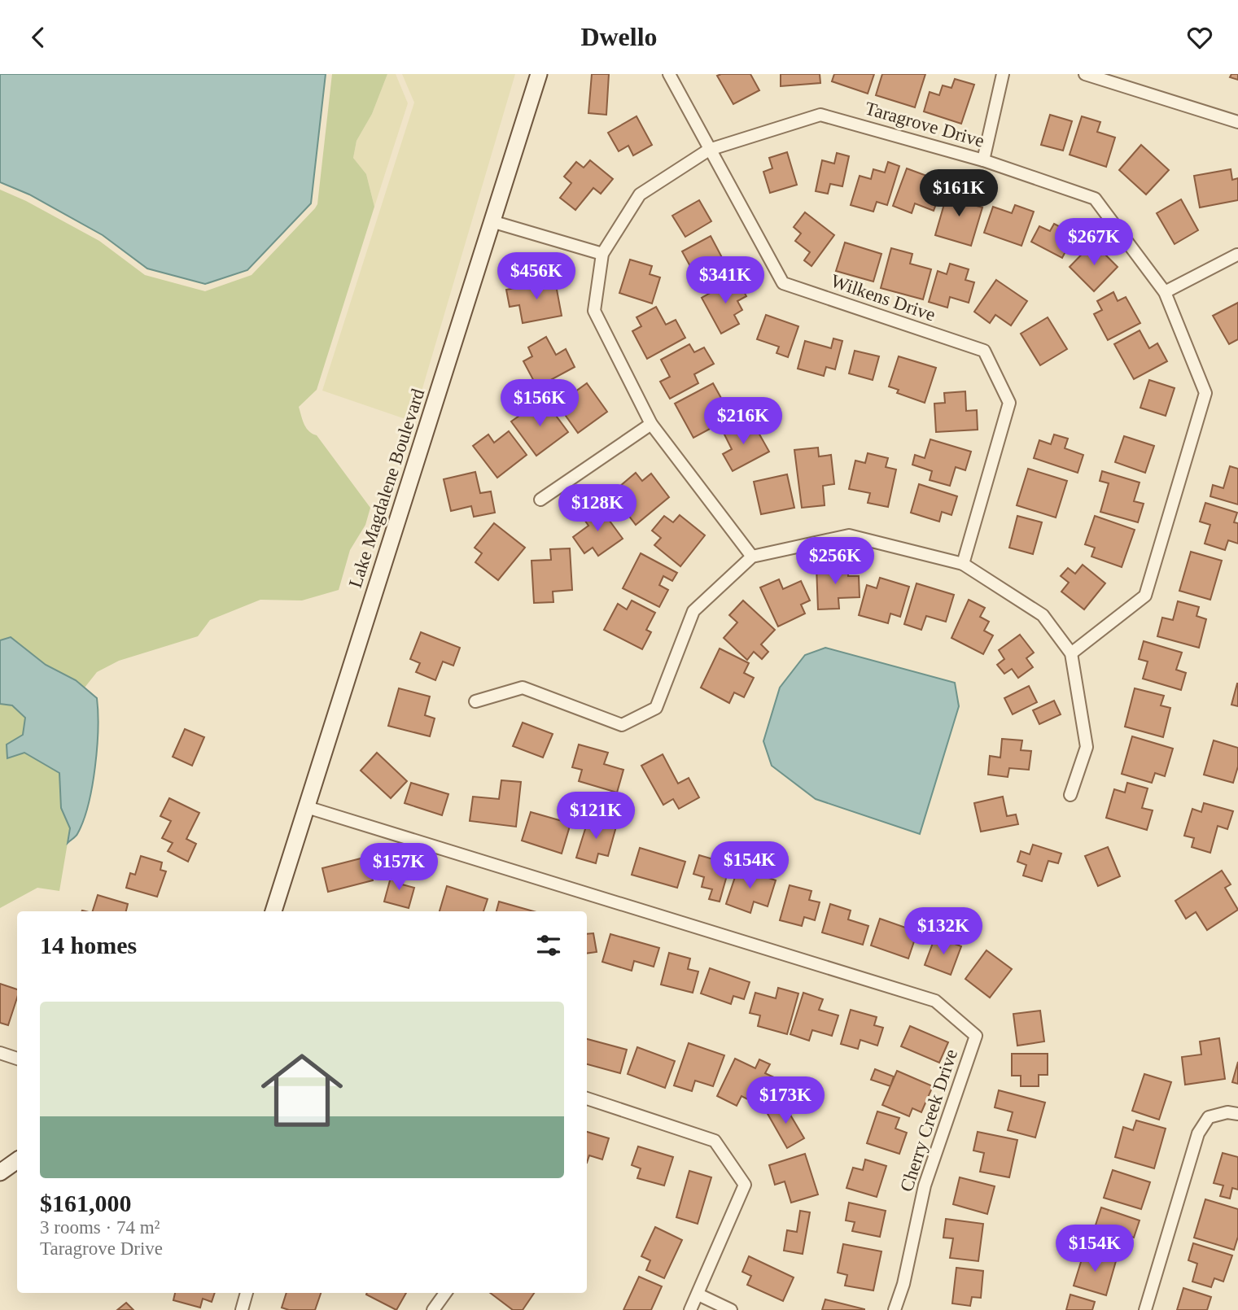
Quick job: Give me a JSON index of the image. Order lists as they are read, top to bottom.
{
  "streets": {
    "street": [
      "Taragrove Drive",
      "Wilkens Drive",
      "Lake Magdalene Boulevard",
      "Cherry Creek Drive"
    ]
  },
  "crossings": [
    ["Taragrove Drive", "Wilkens Drive"],
    ["Lake Magdalene Boulevard", "Cherry Creek Drive"]
  ],
  "page": {
    "header": "Dwello",
    "price": [
      "$161K",
      "$267K",
      "$456K",
      "$341K",
      "$156K",
      "$216K",
      "$128K",
      "$256K",
      "$121K",
      "$154K",
      "$157K",
      "$132K",
      "$173K",
      "$154K"
    ],
    "heading": "14 homes",
    "list": [
      {
        "name": "$161,000",
        "note": "3 rooms · 74 m² · Taragrove Drive"
      }
    ]
  }
}
